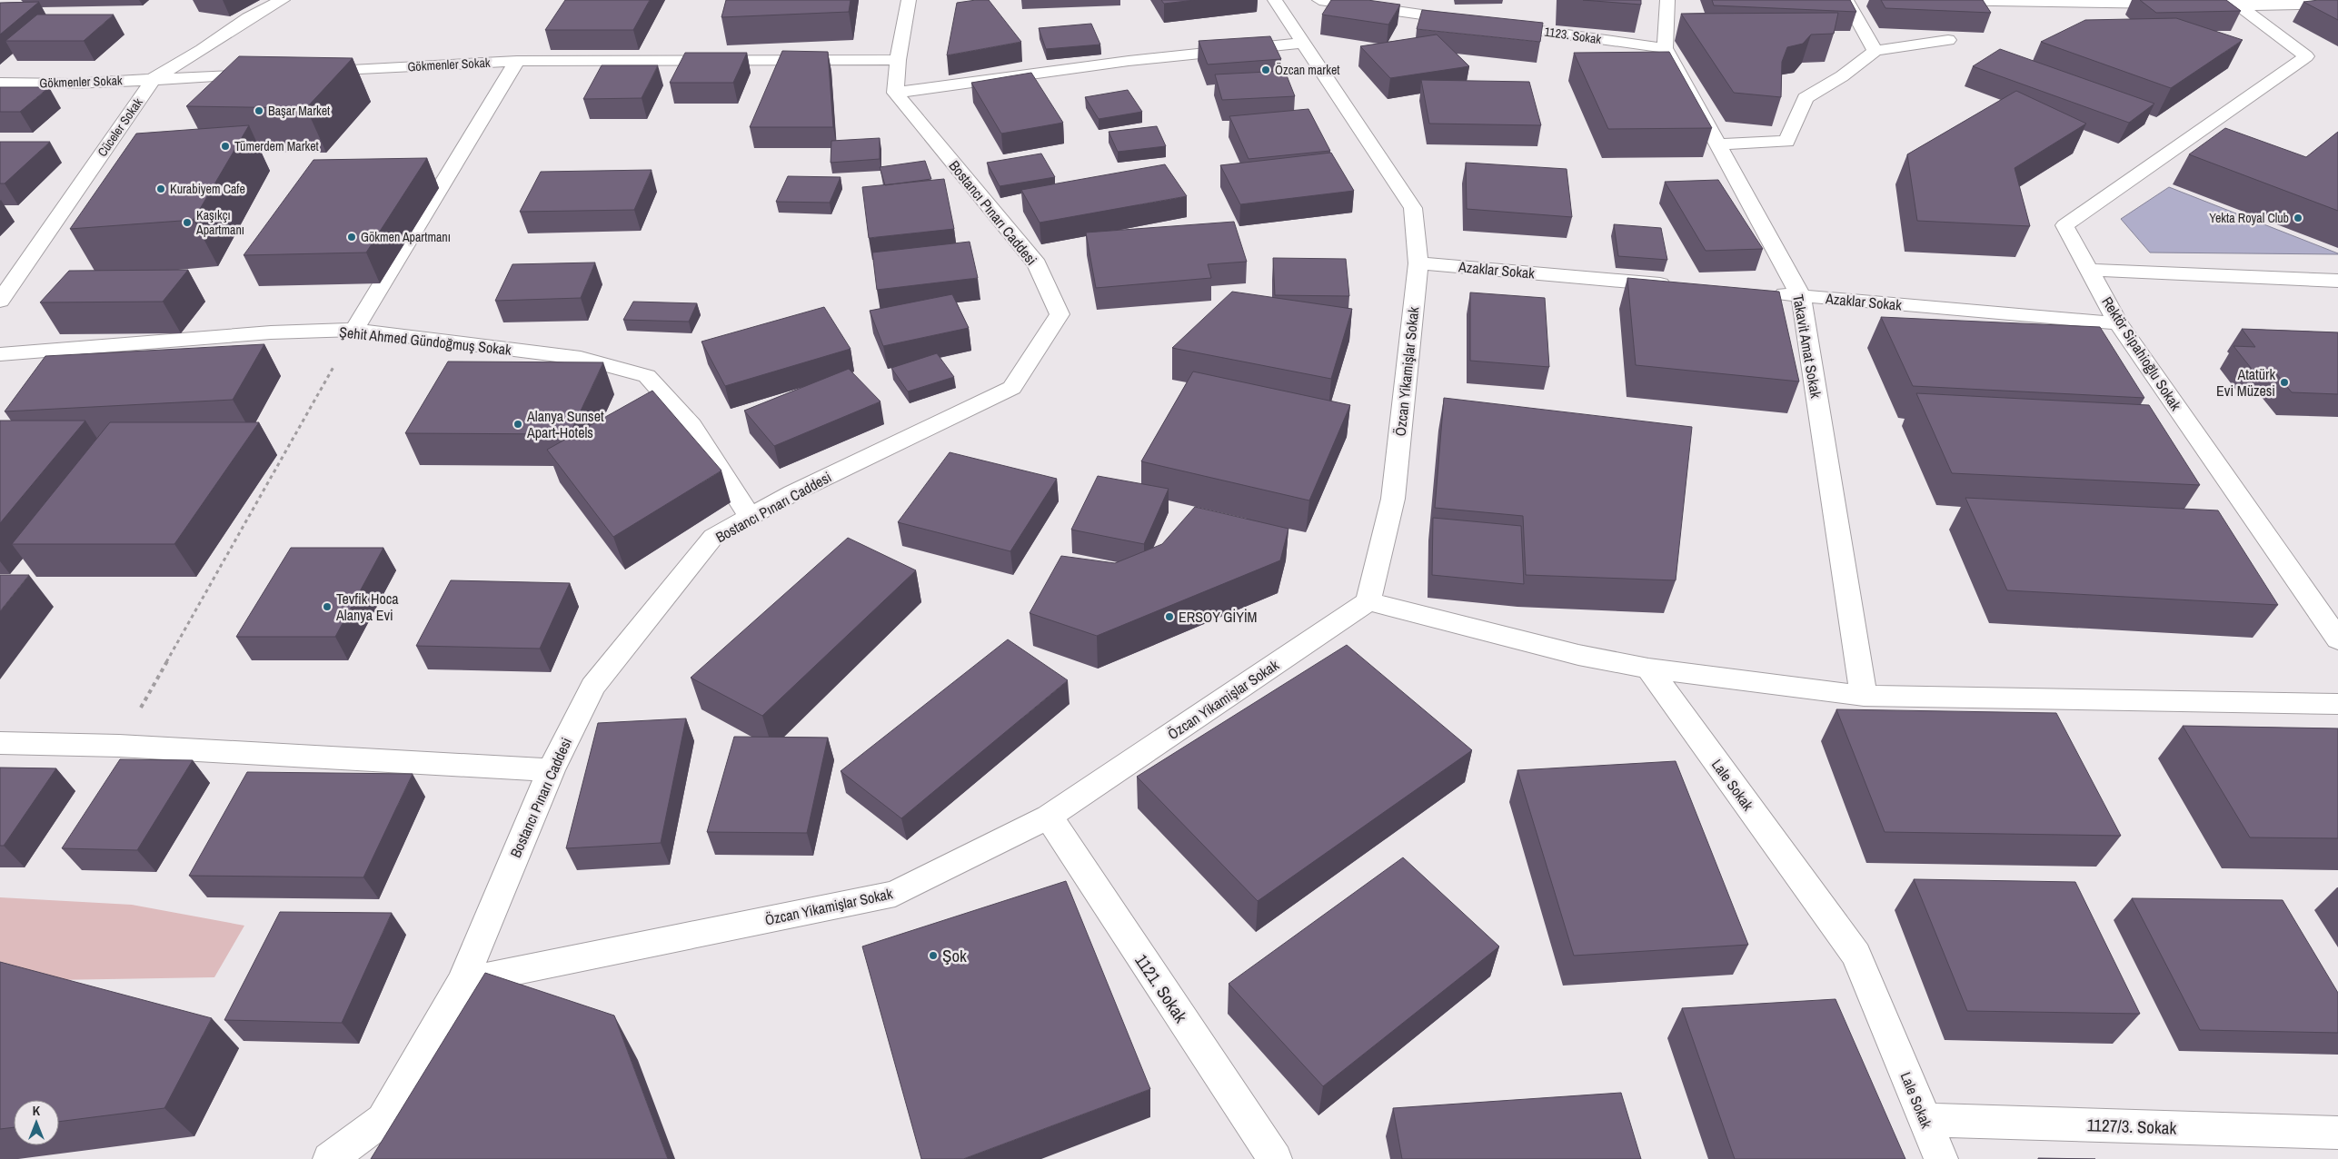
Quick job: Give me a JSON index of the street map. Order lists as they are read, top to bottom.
{
  "streets": {
    "street": [
      "1123. Sokak",
      "Gökmenler Sokak",
      "Cüceler Sokak",
      "Bostancı Pınarı Caddesi",
      "Azaklar Sokak",
      "Şehit Ahmed Gündoğmuş Sokak",
      "Takavit Amat Sokak",
      "Rektör Sipahioğlu Sokak",
      "Özcan Yikamişlar Sokak",
      "Lale Sokak",
      "1121. Sokak",
      "1127/3. Sokak"
    ]
  },
  "crossings": [
    ["1123. Sokak", "Takavit Amat Sokak"],
    ["Gökmenler Sokak", "Cüceler Sokak"],
    ["Bostancı Pınarı Caddesi", "Şehit Ahmed Gündoğmuş Sokak"],
    ["Bostancı Pınarı Caddesi", "Özcan Yikamişlar Sokak"],
    ["Azaklar Sokak", "Takavit Amat Sokak"],
    ["Azaklar Sokak", "Rektör Sipahioğlu Sokak"],
    ["Azaklar Sokak", "Özcan Yikamişlar Sokak"],
    ["Özcan Yikamişlar Sokak", "1121. Sokak"],
    ["Lale Sokak", "1127/3. Sokak"]
  ],
  "places": [
    "Özcan market",
    "Başar Market",
    "Tümerdem Market",
    "Kurabiyem Cafe",
    "Yekta Royal Club",
    "Kaşıkçı Apartmanı",
    "Gökmen Apartmanı",
    "Atatürk Evi Müzesi",
    "Alanya Sunset Apart-Hotels",
    "Tevfik Hoca Alanya Evi",
    "ERSOY GİYİM",
    "Şok"
  ],
  "north": "top"
}
